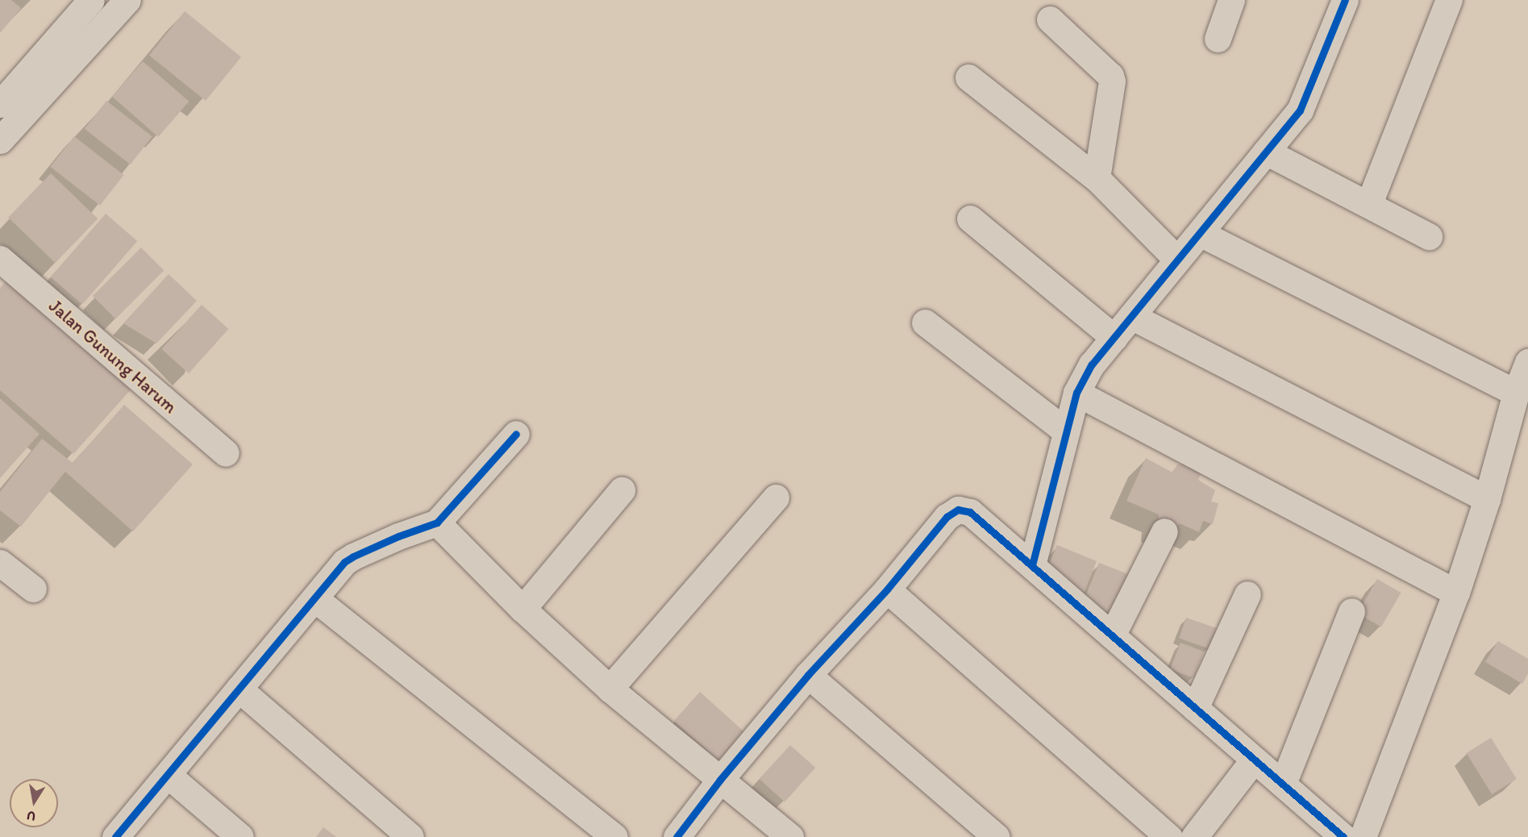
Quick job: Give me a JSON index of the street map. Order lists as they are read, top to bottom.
{
  "streets": {
    "street": ["Jalan Gunung Harum"]
  },
  "north": "bottom"
}
